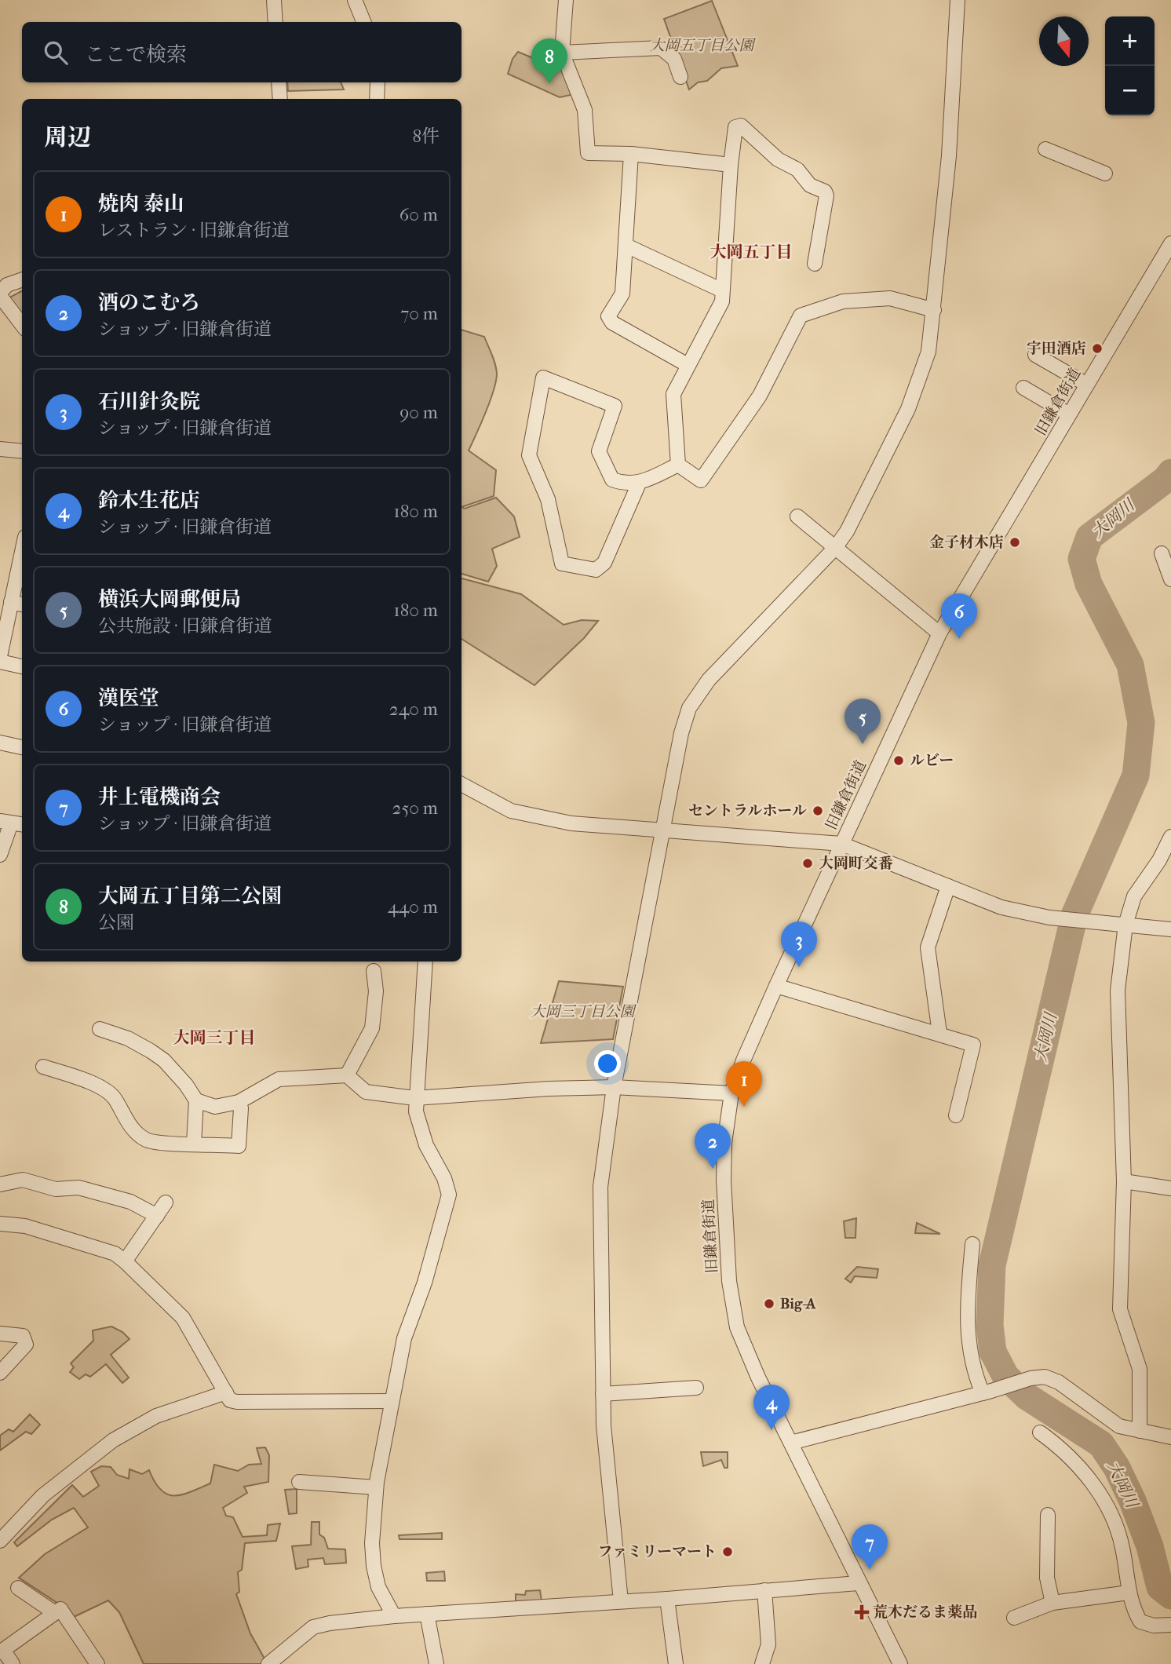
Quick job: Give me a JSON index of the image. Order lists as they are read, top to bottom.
{
  "streets": {
    "street": ["旧鎌倉街道"]
  },
  "districts": ["大岡五丁目", "大岡三丁目"],
  "water": ["大岡川"],
  "parks": ["大岡五丁目公園", "大岡三丁目公園"],
  "places": {
    "other": [
      "宇田酒店",
      "金子材木店",
      "ルビー",
      "セントラルホール",
      "大岡町交番",
      "Big-A",
      "ファミリーマート"
    ],
    "health": ["荒木だるま薬品"]
  },
  "north": "bottom",
  "page": {
    "map_buttons": ["+", "−"],
    "search": "ここで検索",
    "pins": [
      "8",
      "6",
      "5",
      "3",
      "1",
      "2",
      "4",
      "7"
    ],
    "heading": ["周辺", "8件"],
    "list": [
      {
        "mark": "1",
        "name": "焼肉 泰山",
        "note": "レストラン · 旧鎌倉街道",
        "value": "60 m"
      },
      {
        "mark": "2",
        "name": "酒のこむろ",
        "note": "ショップ · 旧鎌倉街道",
        "value": "70 m"
      },
      {
        "mark": "3",
        "name": "石川針灸院",
        "note": "ショップ · 旧鎌倉街道",
        "value": "90 m"
      },
      {
        "mark": "4",
        "name": "鈴木生花店",
        "note": "ショップ · 旧鎌倉街道",
        "value": "180 m"
      },
      {
        "mark": "5",
        "name": "横浜大岡郵便局",
        "note": "公共施設 · 旧鎌倉街道",
        "value": "180 m"
      },
      {
        "mark": "6",
        "name": "漢医堂",
        "note": "ショップ · 旧鎌倉街道",
        "value": "240 m"
      },
      {
        "mark": "7",
        "name": "井上電機商会",
        "note": "ショップ · 旧鎌倉街道",
        "value": "250 m"
      },
      {
        "mark": "8",
        "name": "大岡五丁目第二公園",
        "note": "公園",
        "value": "440 m"
      }
    ]
  }
}
